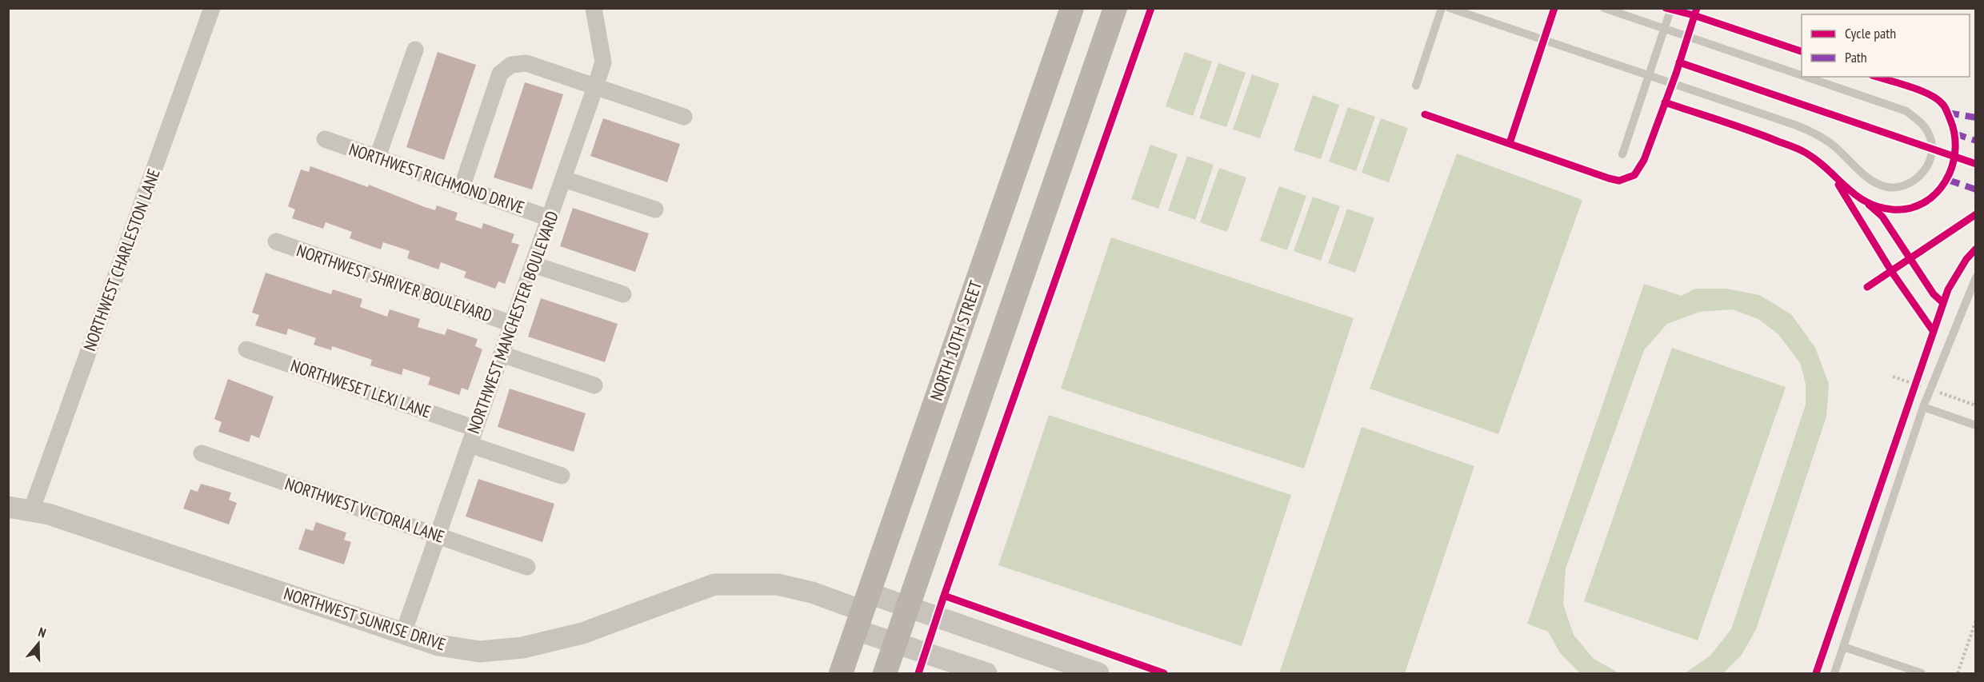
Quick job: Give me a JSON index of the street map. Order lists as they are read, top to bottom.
{
  "streets": {
    "main road": ["NORTH 10TH STREET"],
    "street": [
      "NORTHWEST RICHMOND DRIVE",
      "NORTHWEST CHARLESTON LANE",
      "NORTHWEST SHRIVER BOULEVARD",
      "NORTHWEST MANCHESTER BOULEVARD",
      "NORTHWESET LEXI LANE",
      "NORTHWEST VICTORIA LANE",
      "NORTHWEST SUNRISE DRIVE"
    ]
  },
  "crossings": [
    ["NORTHWEST RICHMOND DRIVE", "NORTHWEST MANCHESTER BOULEVARD"],
    ["NORTHWEST CHARLESTON LANE", "NORTHWEST SUNRISE DRIVE"],
    ["NORTHWEST SHRIVER BOULEVARD", "NORTHWEST MANCHESTER BOULEVARD"],
    ["NORTHWEST MANCHESTER BOULEVARD", "NORTHWESET LEXI LANE"],
    ["NORTHWEST MANCHESTER BOULEVARD", "NORTHWEST VICTORIA LANE"],
    ["NORTHWEST MANCHESTER BOULEVARD", "NORTHWEST SUNRISE DRIVE"],
    ["NORTH 10TH STREET", "NORTHWEST SUNRISE DRIVE"]
  ],
  "legend": ["Cycle path", "Path"],
  "north": "top"
}
